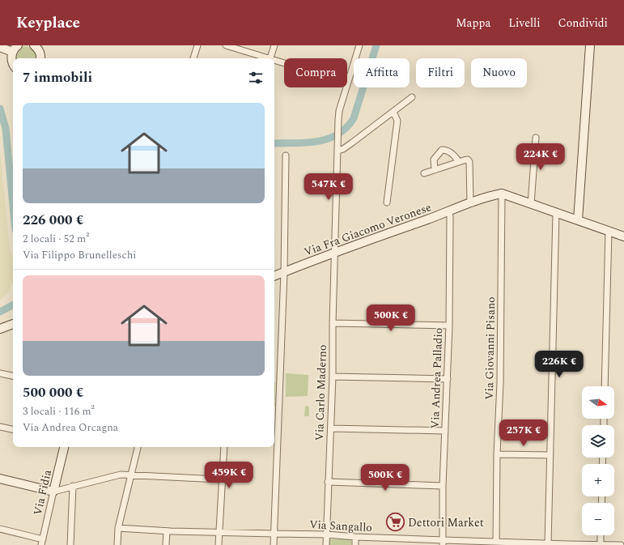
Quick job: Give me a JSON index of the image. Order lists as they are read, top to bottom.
{
  "streets": {
    "street": [
      "Via Fra Giacomo Veronese",
      "Via Giovanni Pisano",
      "Via Andrea Palladio",
      "Via Carlo Maderno",
      "Via Fidia",
      "Via Sangallo"
    ]
  },
  "crossings": [
    ["Via Fra Giacomo Veronese", "Via Giovanni Pisano"],
    ["Via Fra Giacomo Veronese", "Via Andrea Palladio"],
    ["Via Fra Giacomo Veronese", "Via Carlo Maderno"],
    ["Via Giovanni Pisano", "Via Sangallo"],
    ["Via Andrea Palladio", "Via Sangallo"],
    ["Via Carlo Maderno", "Via Sangallo"]
  ],
  "places": {
    "supermarket": ["Dettori Market"]
  },
  "north": "right",
  "page": {
    "header": "Keyplace",
    "nav": ["Mappa", "Livelli", "Condividi"],
    "chip": [
      "Compra",
      "Affitta",
      "Filtri",
      "Nuovo"
    ],
    "heading": "7 immobili",
    "list": [
      {
        "name": "226 000 €",
        "note": "2 locali · 52 m² · Via Filippo Brunelleschi"
      },
      {
        "name": "500 000 €",
        "note": "3 locali · 116 m² · Via Andrea Orcagna"
      }
    ],
    "price": [
      "224K €",
      "547K €",
      "500K €",
      "226K €",
      "257K €",
      "459K €",
      "500K €"
    ],
    "map_buttons": ["+", "−"]
  }
}
